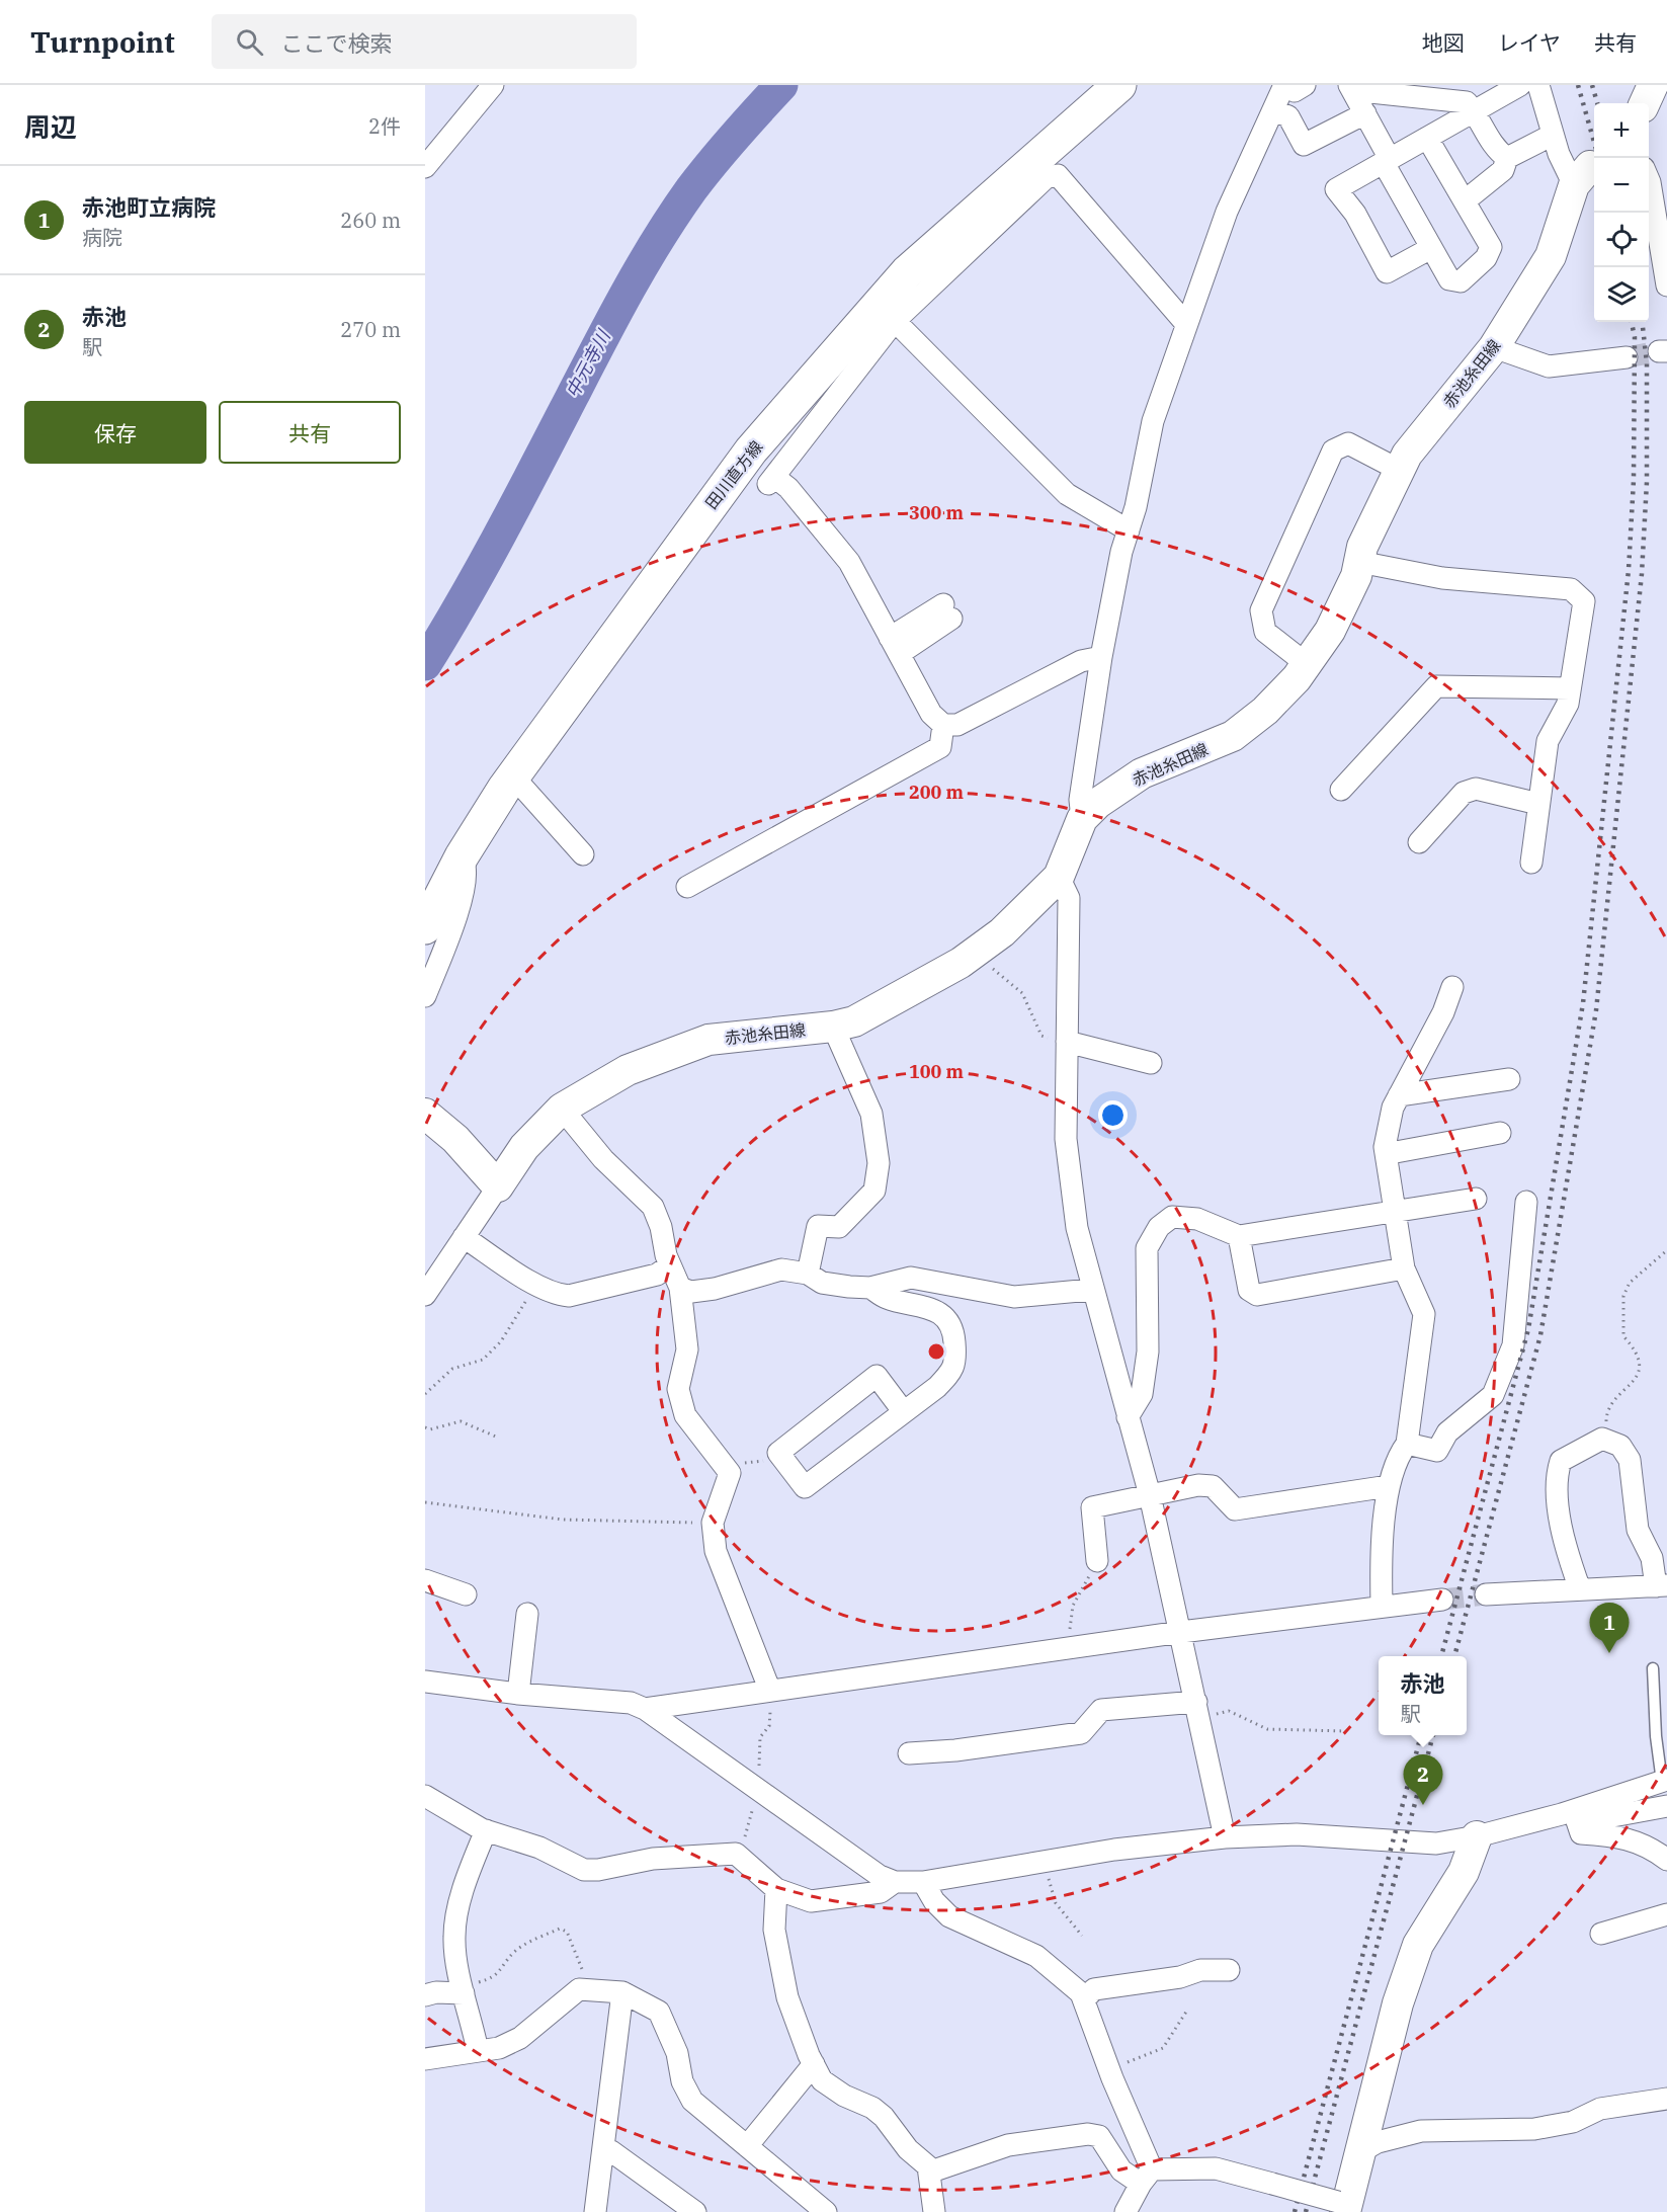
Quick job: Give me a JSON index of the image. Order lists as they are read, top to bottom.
{
  "streets": {
    "main road": ["赤池糸田線", "田川直方線"]
  },
  "water": ["中元寺川"],
  "page": {
    "header": "Turnpoint",
    "search": "ここで検索",
    "nav": ["地図", "レイヤ", "共有"],
    "heading": ["周辺", "2件"],
    "map_buttons": ["+", "−"],
    "list": [
      {
        "mark": "1",
        "name": "赤池町立病院",
        "note": "病院",
        "value": "260 m"
      },
      {
        "mark": "2",
        "name": "赤池",
        "note": "駅",
        "value": "270 m"
      }
    ],
    "buttons": ["保存", "共有"],
    "pins": ["1", "2"],
    "popup": ["赤池", "駅"]
  },
  "rings": ["300 m", "200 m", "100 m"]
}
